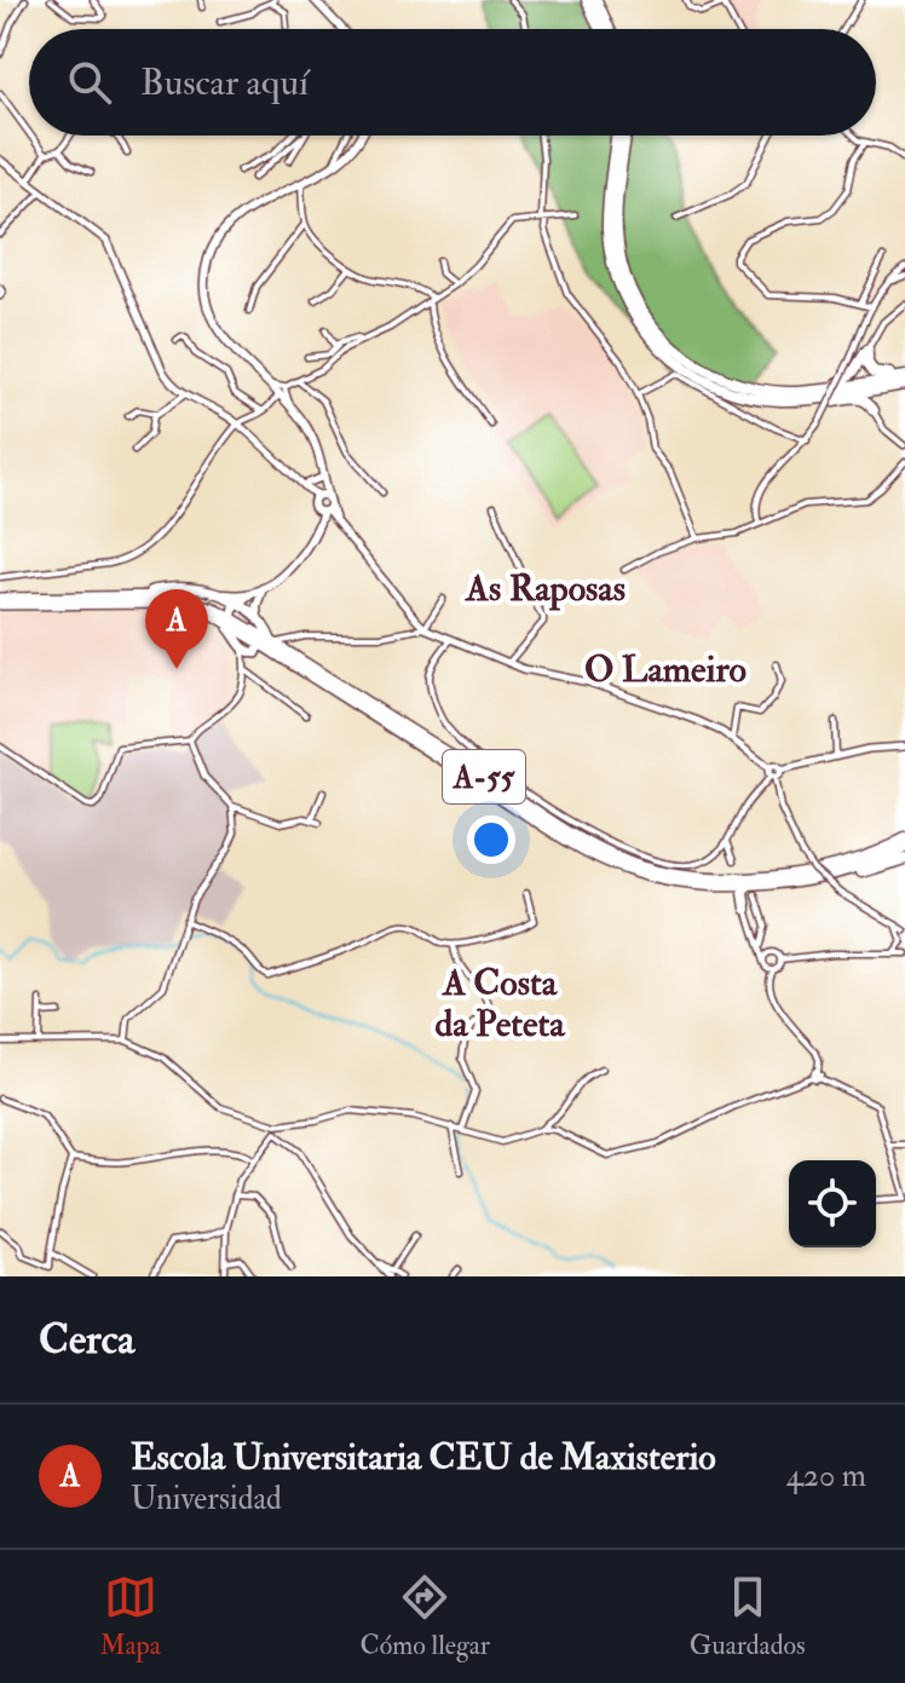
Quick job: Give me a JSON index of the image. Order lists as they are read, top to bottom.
{
  "streets": {
    "highway": ["A-55"]
  },
  "districts": ["As Raposas", "O Lameiro", "A Costa da Peteta"],
  "page": {
    "search": "Buscar aquí",
    "pins": "A",
    "heading": "Cerca",
    "list": [
      {
        "mark": "A",
        "name": "Escola Universitaria CEU de Maxisterio",
        "note": "Universidad",
        "value": "420 m"
      }
    ],
    "nav": ["Mapa", "Cómo llegar", "Guardados"]
  }
}
